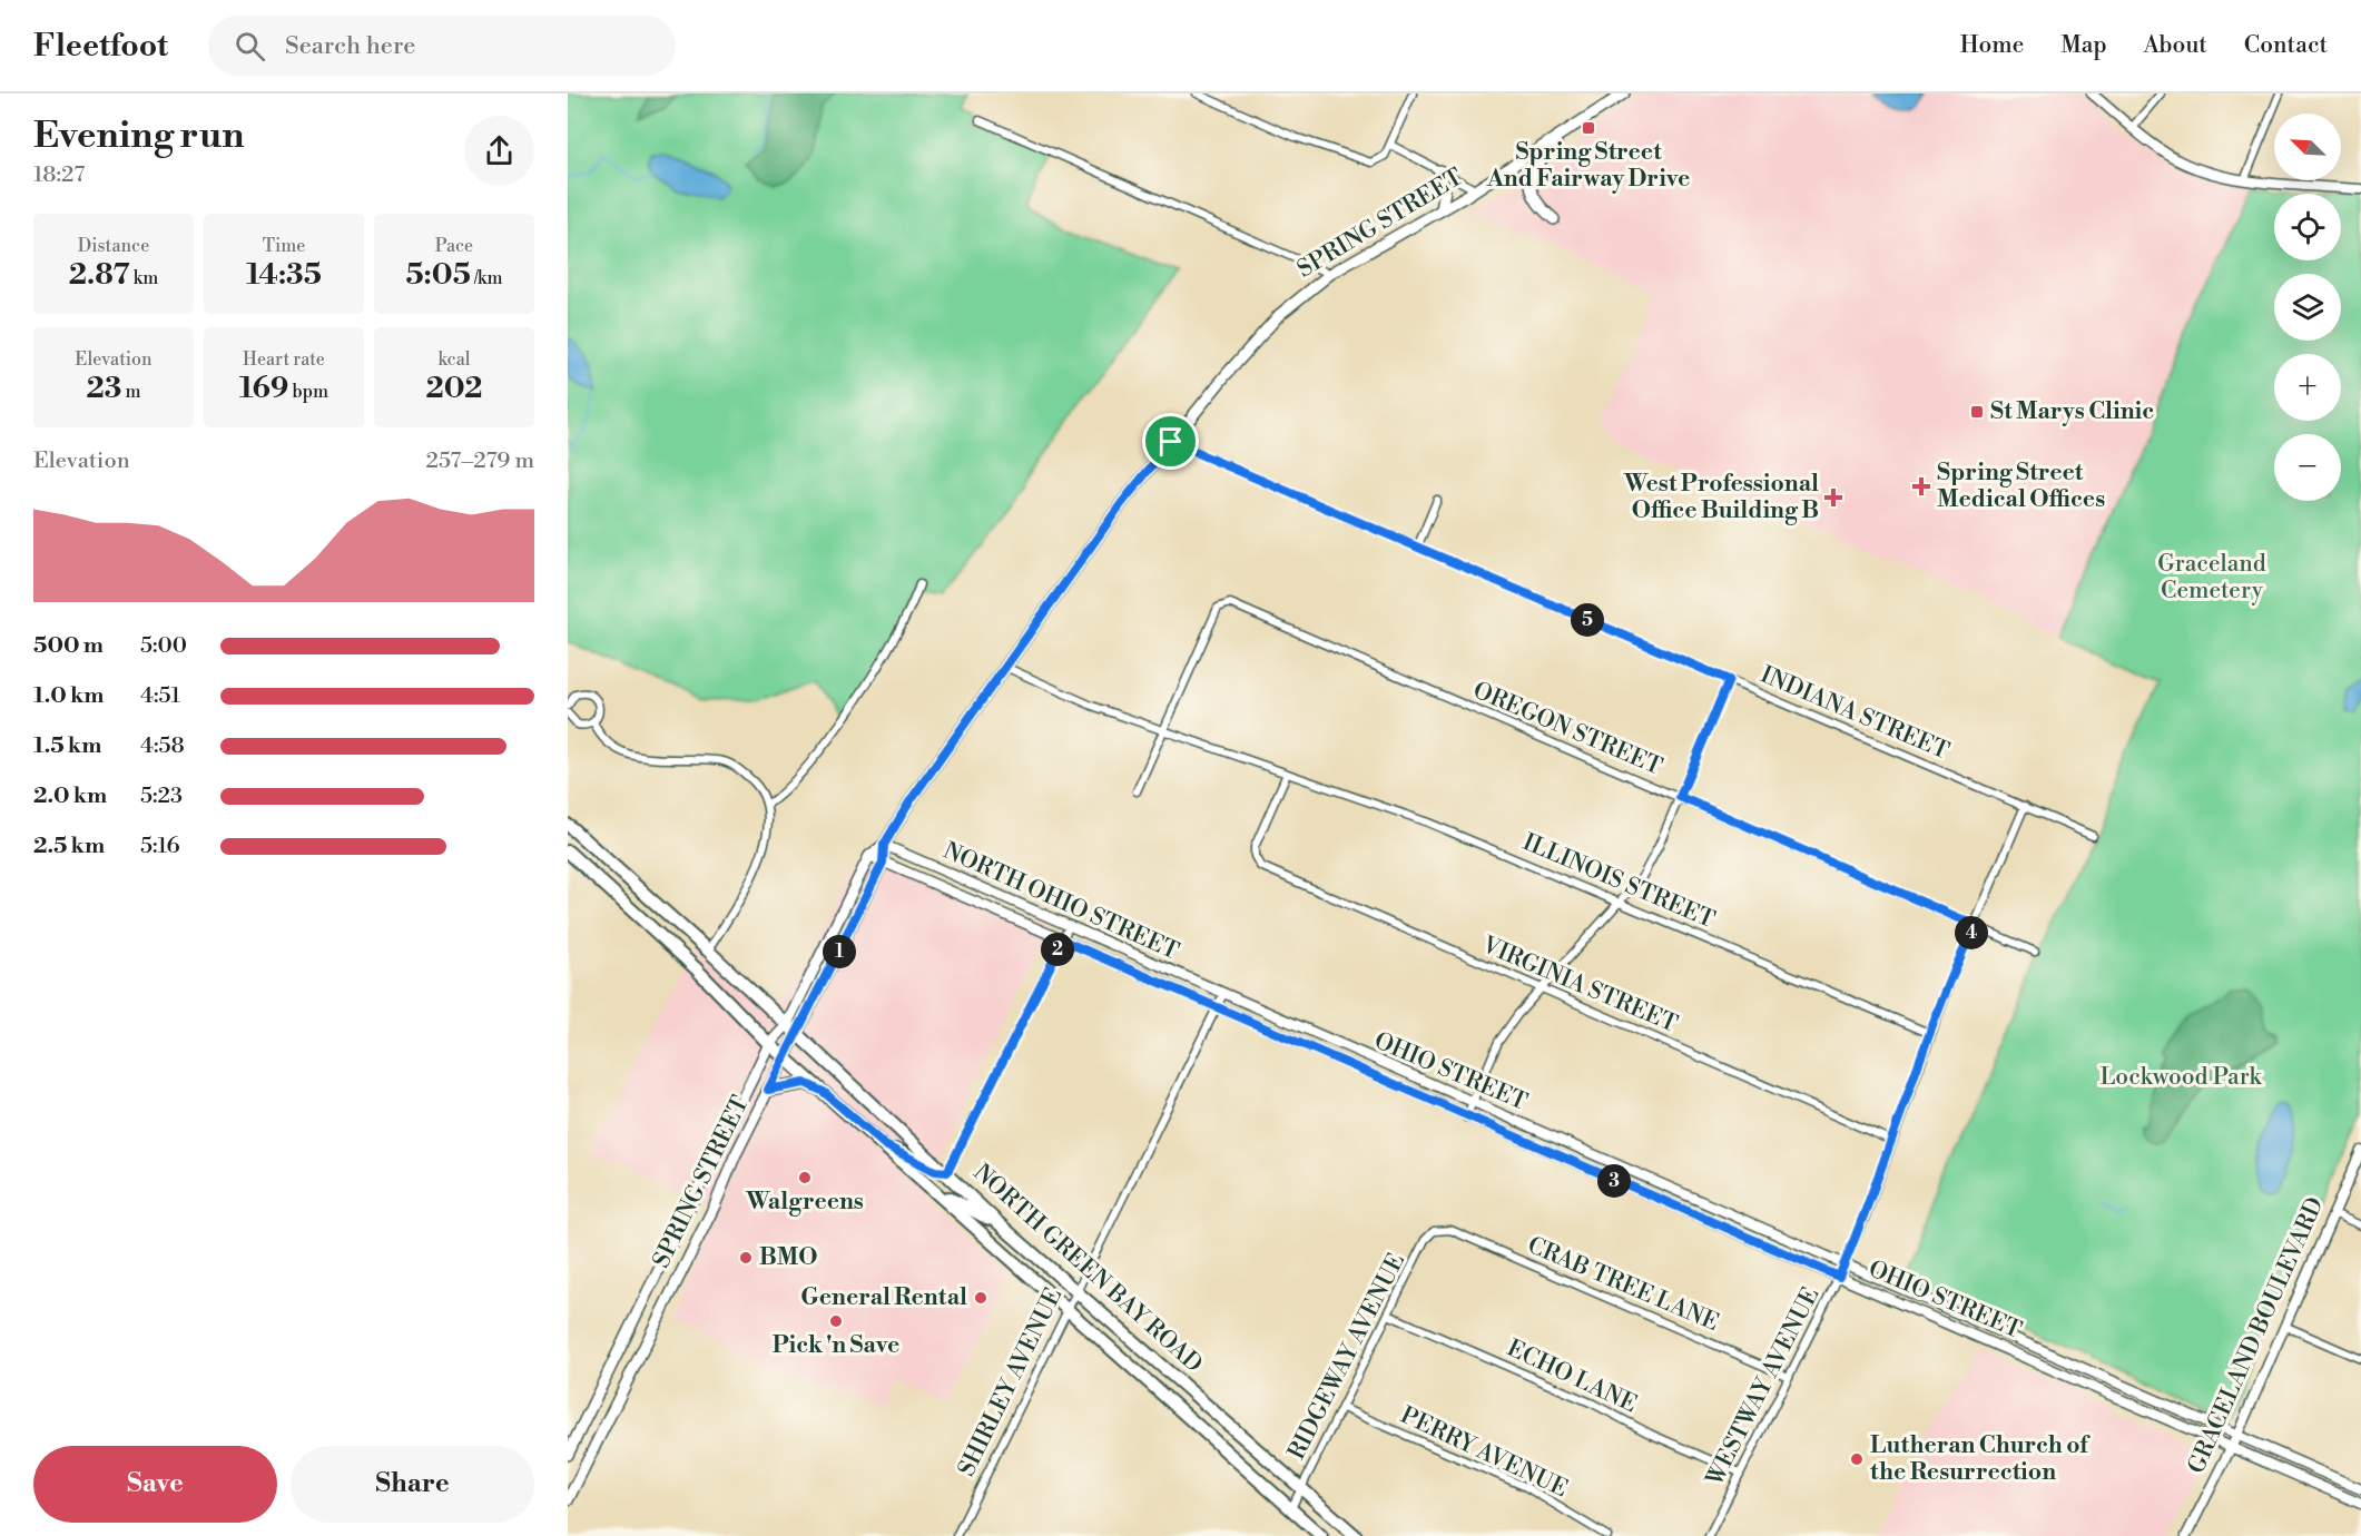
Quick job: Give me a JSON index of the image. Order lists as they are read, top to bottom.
{
  "streets": {
    "main road": ["SPRING STREET", "NORTH GREEN BAY ROAD"],
    "street": [
      "INDIANA STREET",
      "OREGON STREET",
      "ILLINOIS STREET",
      "NORTH OHIO STREET",
      "VIRGINIA STREET",
      "OHIO STREET",
      "CRAB TREE LANE",
      "GRACELAND BOULEVARD",
      "RIDGEWAY AVENUE",
      "ECHO LANE",
      "SHIRLEY AVENUE",
      "WESTWAY AVENUE",
      "PERRY AVENUE"
    ]
  },
  "crossings": [
    ["SPRING STREET", "INDIANA STREET"],
    ["SPRING STREET", "ILLINOIS STREET"],
    ["SPRING STREET", "NORTH OHIO STREET"],
    ["SPRING STREET", "NORTH GREEN BAY ROAD"],
    ["INDIANA STREET", "WESTWAY AVENUE"],
    ["OREGON STREET", "ILLINOIS STREET"],
    ["OREGON STREET", "WESTWAY AVENUE"],
    ["ILLINOIS STREET", "VIRGINIA STREET"],
    ["ILLINOIS STREET", "WESTWAY AVENUE"],
    ["NORTH OHIO STREET", "OHIO STREET"],
    ["NORTH OHIO STREET", "SHIRLEY AVENUE"],
    ["VIRGINIA STREET", "WESTWAY AVENUE"],
    ["OHIO STREET", "GRACELAND BOULEVARD"],
    ["OHIO STREET", "SHIRLEY AVENUE"],
    ["OHIO STREET", "WESTWAY AVENUE"],
    ["NORTH GREEN BAY ROAD", "RIDGEWAY AVENUE"],
    ["NORTH GREEN BAY ROAD", "SHIRLEY AVENUE"],
    ["CRAB TREE LANE", "RIDGEWAY AVENUE"],
    ["CRAB TREE LANE", "WESTWAY AVENUE"],
    ["RIDGEWAY AVENUE", "ECHO LANE"],
    ["RIDGEWAY AVENUE", "PERRY AVENUE"],
    ["ECHO LANE", "WESTWAY AVENUE"]
  ],
  "parks": ["Graceland Cemetery", "Lockwood Park"],
  "places": {
    "transit": ["Spring Street And Fairway Drive", "St Marys Clinic"],
    "health": ["Spring Street Medical Offices", "West Professional Office Building B"],
    "other": [
      "Walgreens",
      "BMO",
      "General Rental",
      "Pick 'n Save",
      "Lutheran Church of the Resurrection"
    ]
  },
  "north": "top left",
  "page": {
    "header": "Fleetfoot",
    "search": "Search here",
    "nav": [
      "Home",
      "Map",
      "About",
      "Contact"
    ],
    "heading": ["Evening run", "18:27"],
    "map_buttons": ["+", "−"],
    "stats": [
      ["Distance", "2.87 km"],
      ["Time", "14:35"],
      ["Pace", "5:05 /km"],
      ["Elevation", "23 m"],
      ["Heart rate", "169 bpm"],
      ["kcal", "202"]
    ],
    "chart": ["Elevation", "257–279 m"],
    "pins": [
      "5",
      "4",
      "2",
      "1",
      "3"
    ],
    "list": [
      {
        "name": "500 m",
        "note": "5:00"
      },
      {
        "name": "1.0 km",
        "note": "4:51"
      },
      {
        "name": "1.5 km",
        "note": "4:58"
      },
      {
        "name": "2.0 km",
        "note": "5:23"
      },
      {
        "name": "2.5 km",
        "note": "5:16"
      }
    ],
    "buttons": ["Save", "Share"]
  }
}
